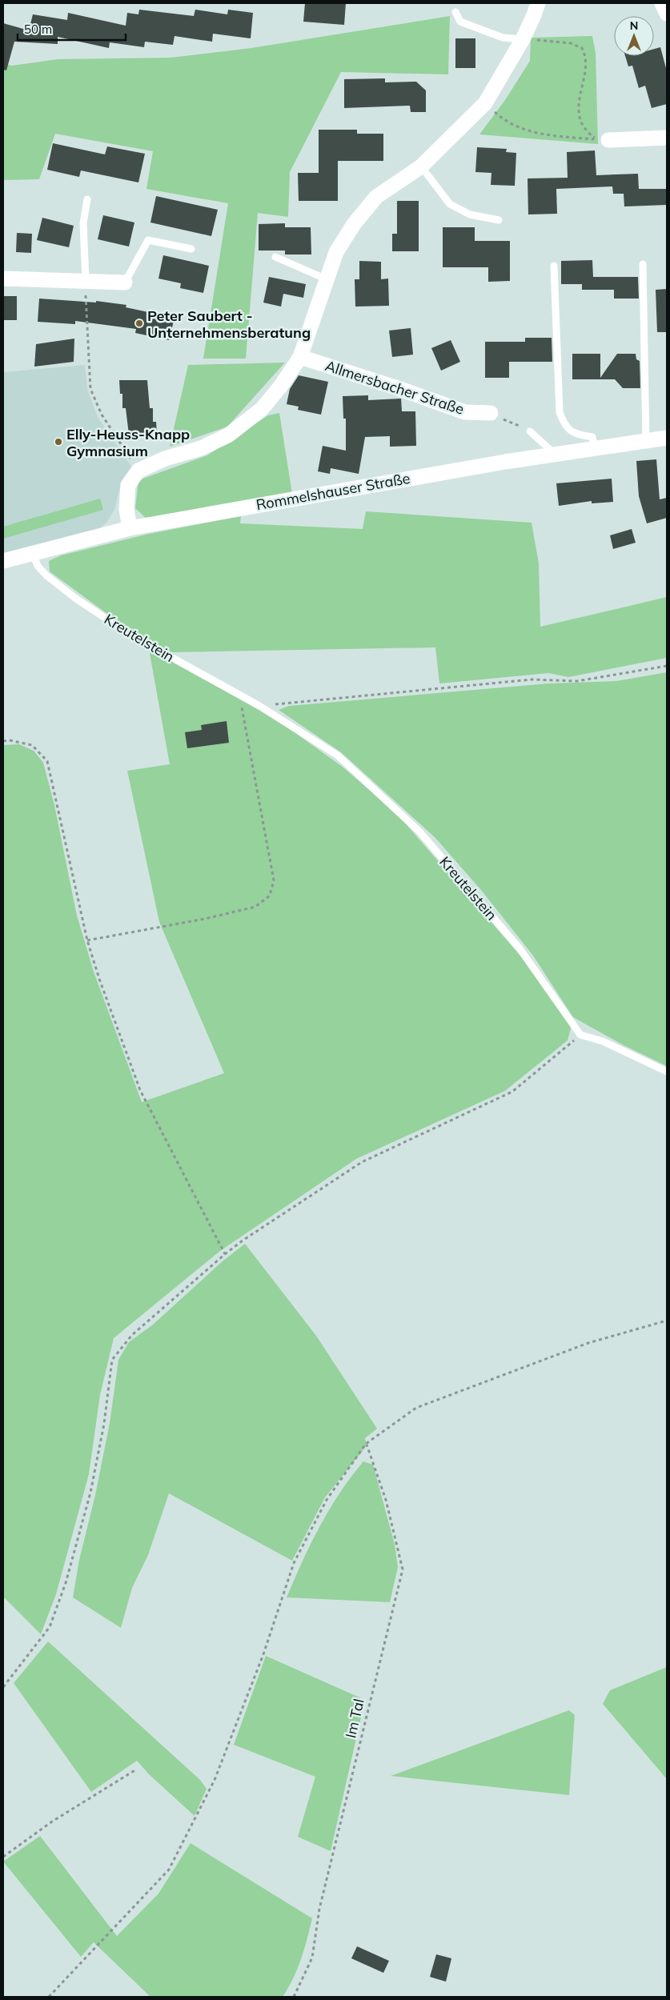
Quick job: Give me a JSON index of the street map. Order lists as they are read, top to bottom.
{
  "streets": {
    "street": ["Allmersbacher Straße", "Rommelshauser Straße"],
    "lane": ["Kreutelstein"],
    "path": ["Im Tal"]
  },
  "crossings": [
    ["Rommelshauser Straße", "Kreutelstein"]
  ],
  "places": ["Peter Saubert - Unternehmensberatung", "Elly-Heuss-Knapp Gymnasium"],
  "scale_bar": "50 m",
  "north": "top"
}
